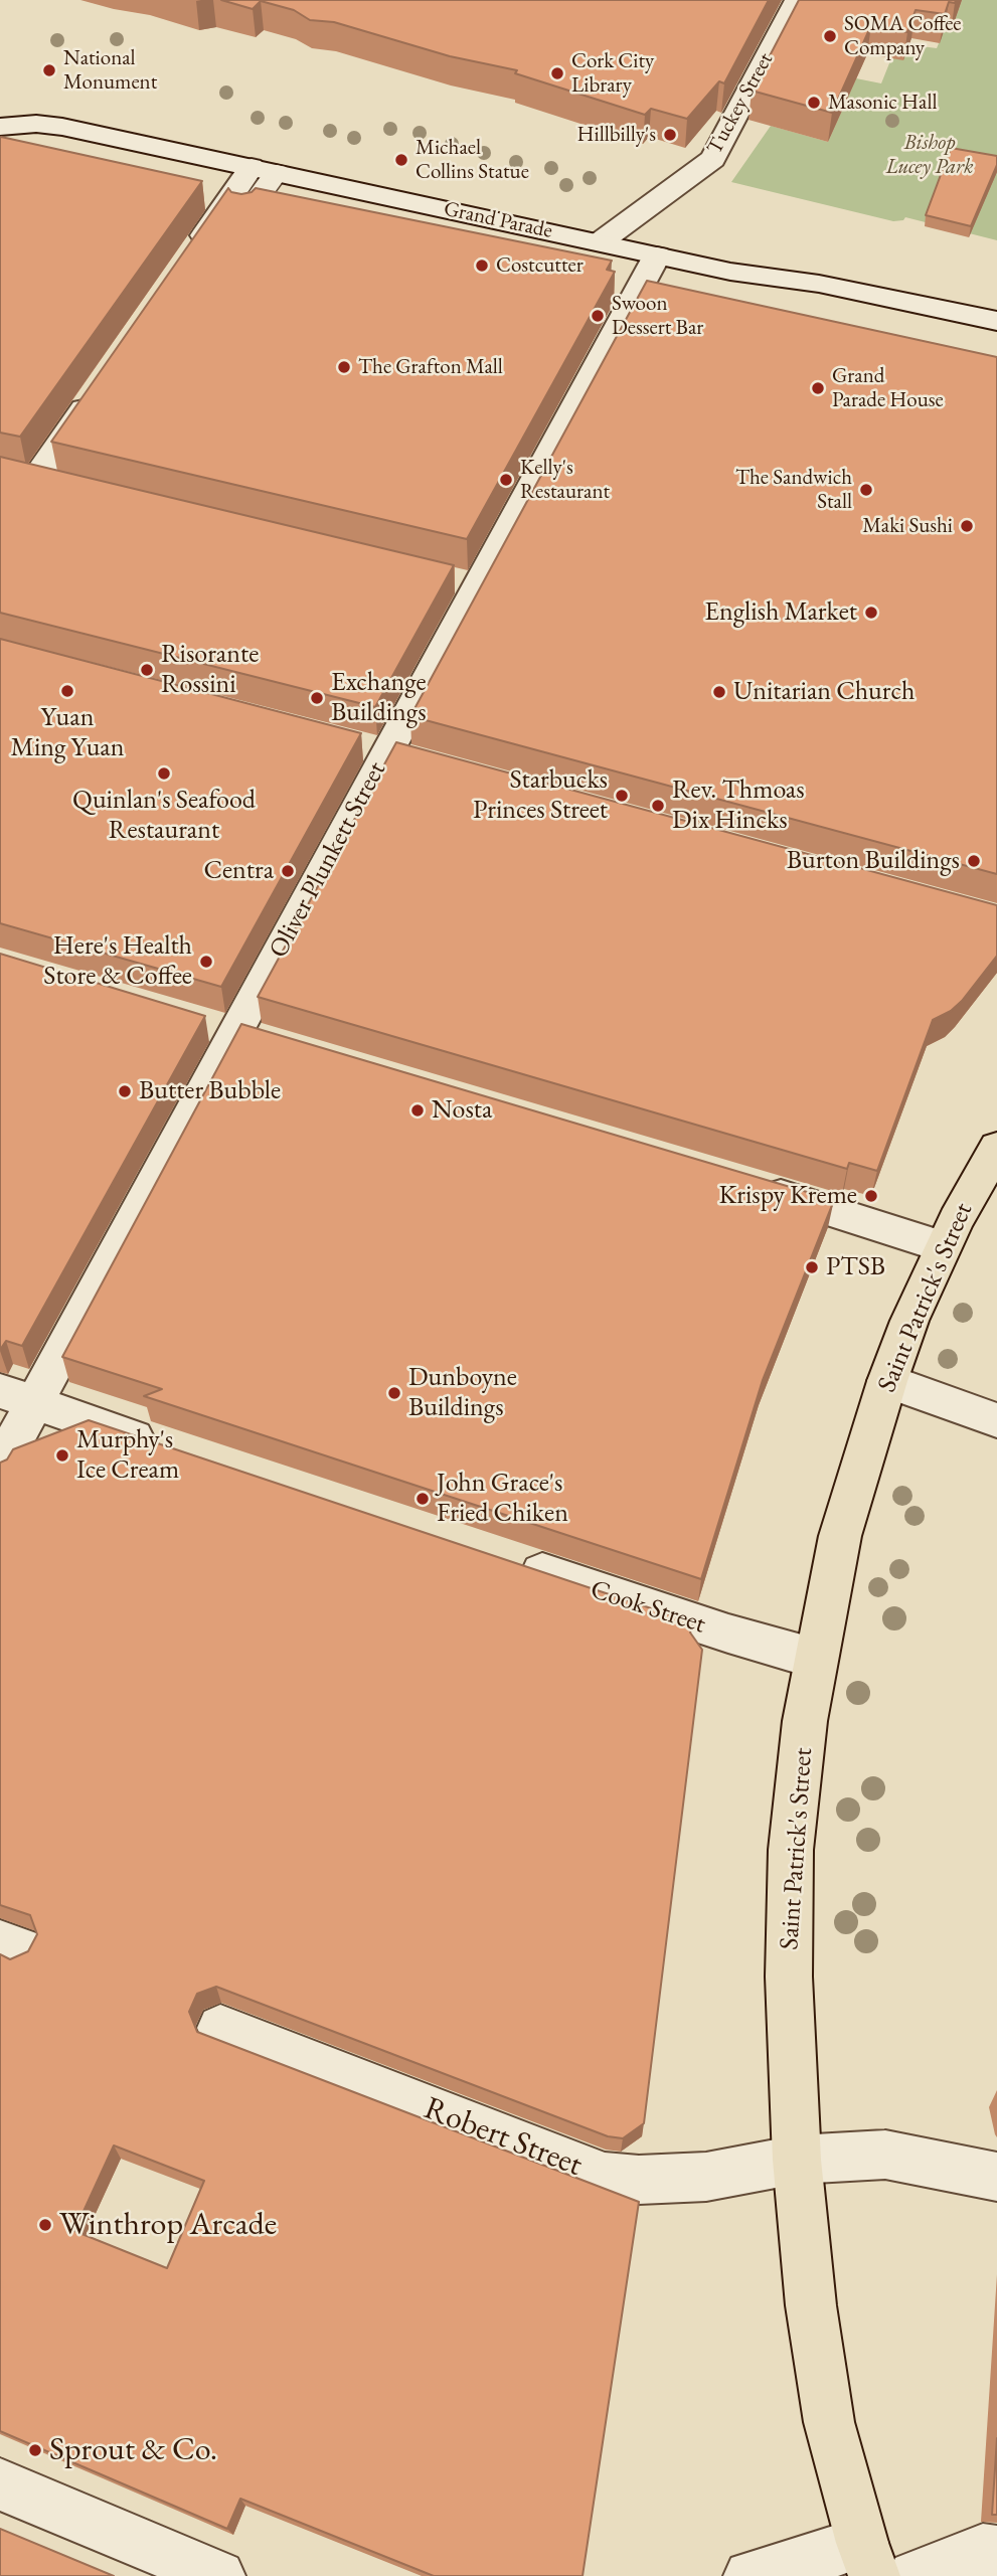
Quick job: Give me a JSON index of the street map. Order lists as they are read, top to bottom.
{
  "streets": {
    "highway": ["Saint Patrick's Street"],
    "street": [
      "Tuckey Street",
      "Grand Parade",
      "Oliver Plunkett Street",
      "Cook Street",
      "Robert Street"
    ]
  },
  "crossings": [
    ["Tuckey Street", "Grand Parade"],
    ["Grand Parade", "Oliver Plunkett Street"],
    ["Saint Patrick's Street", "Cook Street"],
    ["Saint Patrick's Street", "Robert Street"]
  ],
  "parks": ["Bishop Lucey Park"],
  "places": [
    "SOMA Coffee Company",
    "National Monument",
    "Cork City Library",
    "Masonic Hall",
    "Hillbilly's",
    "Michael Collins Statue",
    "Costcutter",
    "Swoon Dessert Bar",
    "The Grafton Mall",
    "Grand Parade House",
    "Kelly's Restaurant",
    "The Sandwich Stall",
    "Maki Sushi",
    "English Market",
    "Risorante Rossini",
    "Yuan Ming Yuan",
    "Unitarian Church",
    "Exchange Buildings",
    "Quinlan's Seafood Restaurant",
    "Starbucks Princes Street",
    "Rev. Thmoas Dix Hincks",
    "Burton Buildings",
    "Centra",
    "Here's Health Store & Coffee",
    "Butter Bubble",
    "Nosta",
    "Krispy Kreme",
    "PTSB",
    "Dunboyne Buildings",
    "Murphy's Ice Cream",
    "John Grace's Fried Chiken",
    "Winthrop Arcade",
    "Sprout & Co."
  ]
}
